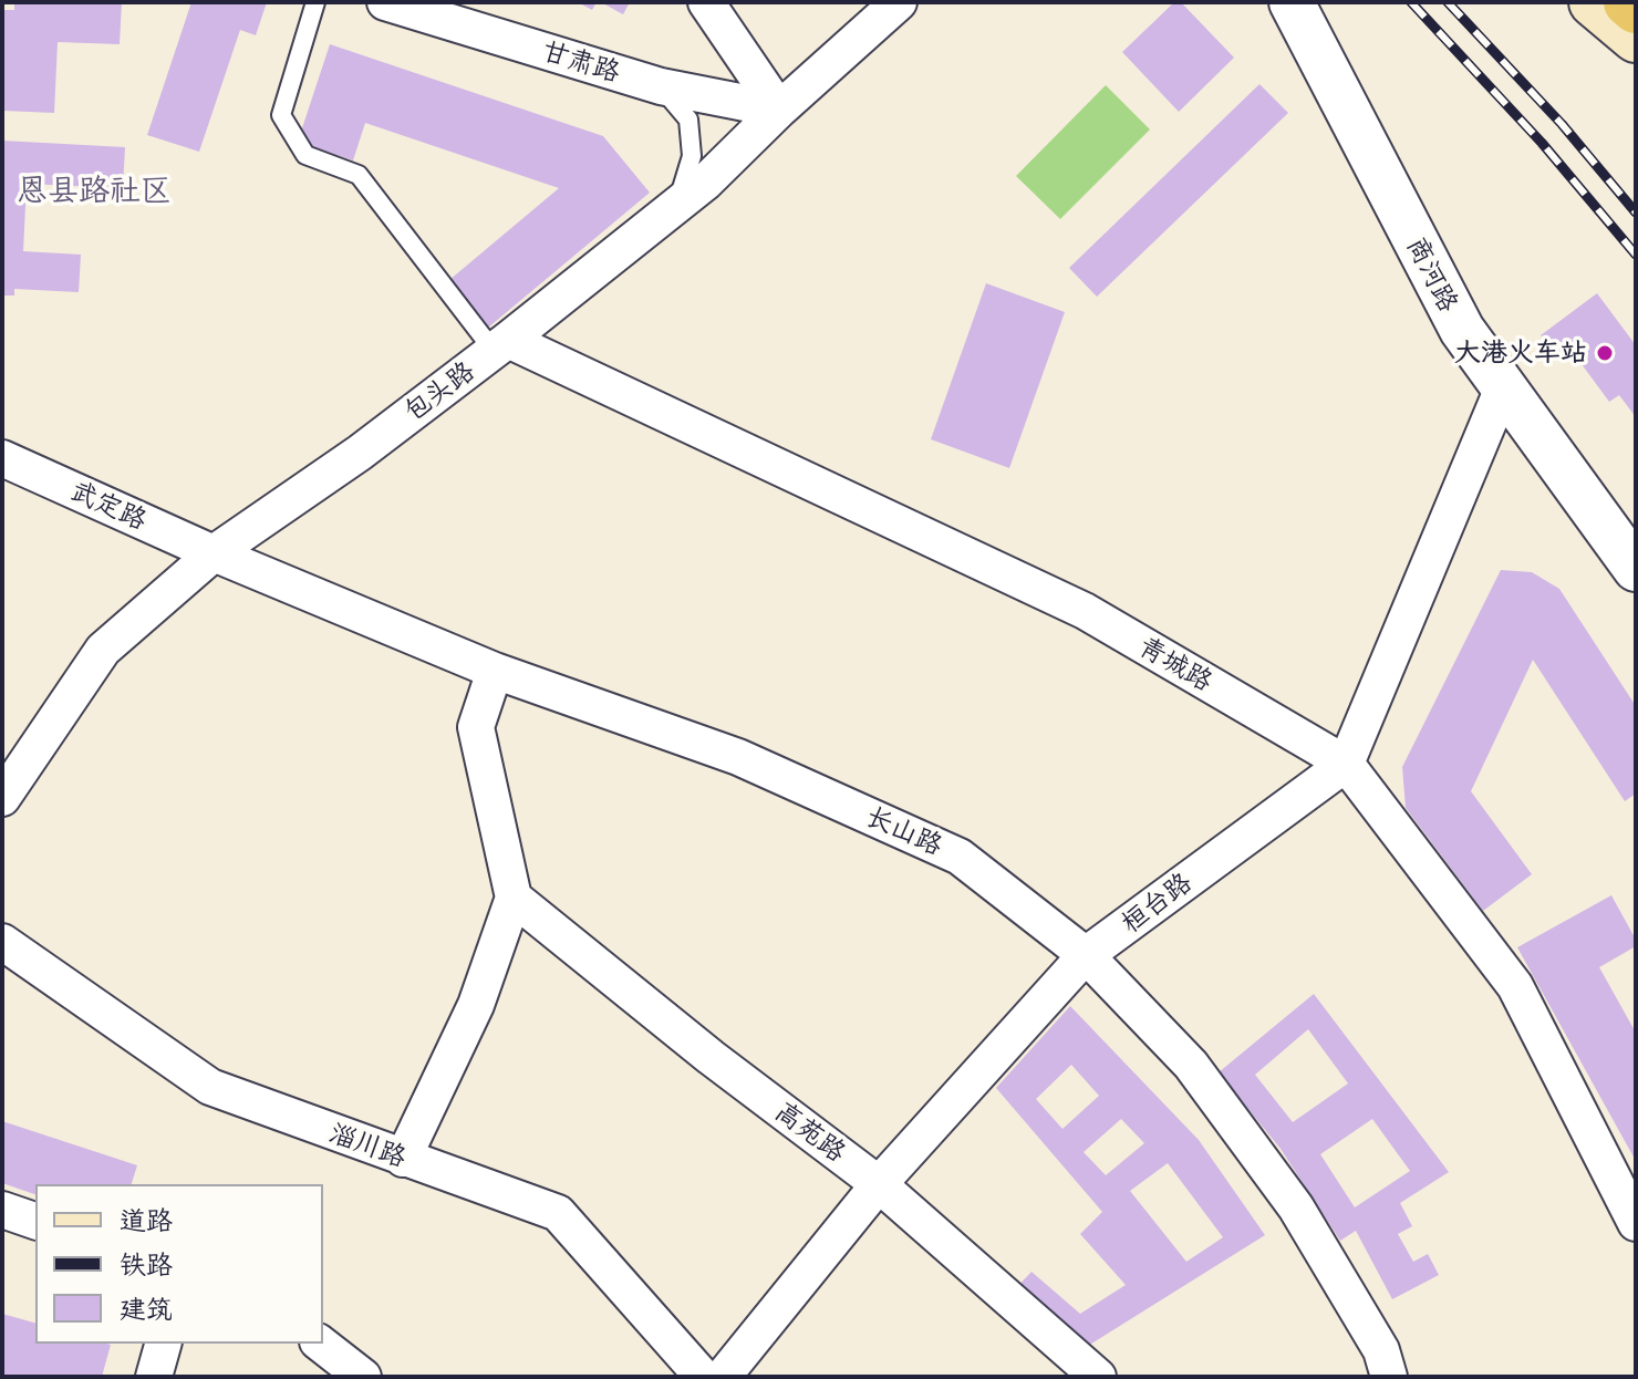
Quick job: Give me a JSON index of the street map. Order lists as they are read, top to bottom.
{
  "streets": {
    "street": [
      "甘肃路",
      "商河路",
      "包头路",
      "武定路",
      "青城路",
      "长山路",
      "桓台路",
      "高苑路",
      "淄川路"
    ]
  },
  "crossings": [
    ["甘肃路", "包头路"],
    ["包头路", "武定路"],
    ["包头路", "青城路"],
    ["包头路", "长山路"],
    ["武定路", "长山路"],
    ["青城路", "桓台路"],
    ["长山路", "桓台路"],
    ["桓台路", "高苑路"]
  ],
  "districts": ["恩县路社区"],
  "places": ["大港火车站"],
  "legend": ["道路", "铁路", "建筑"]
}
